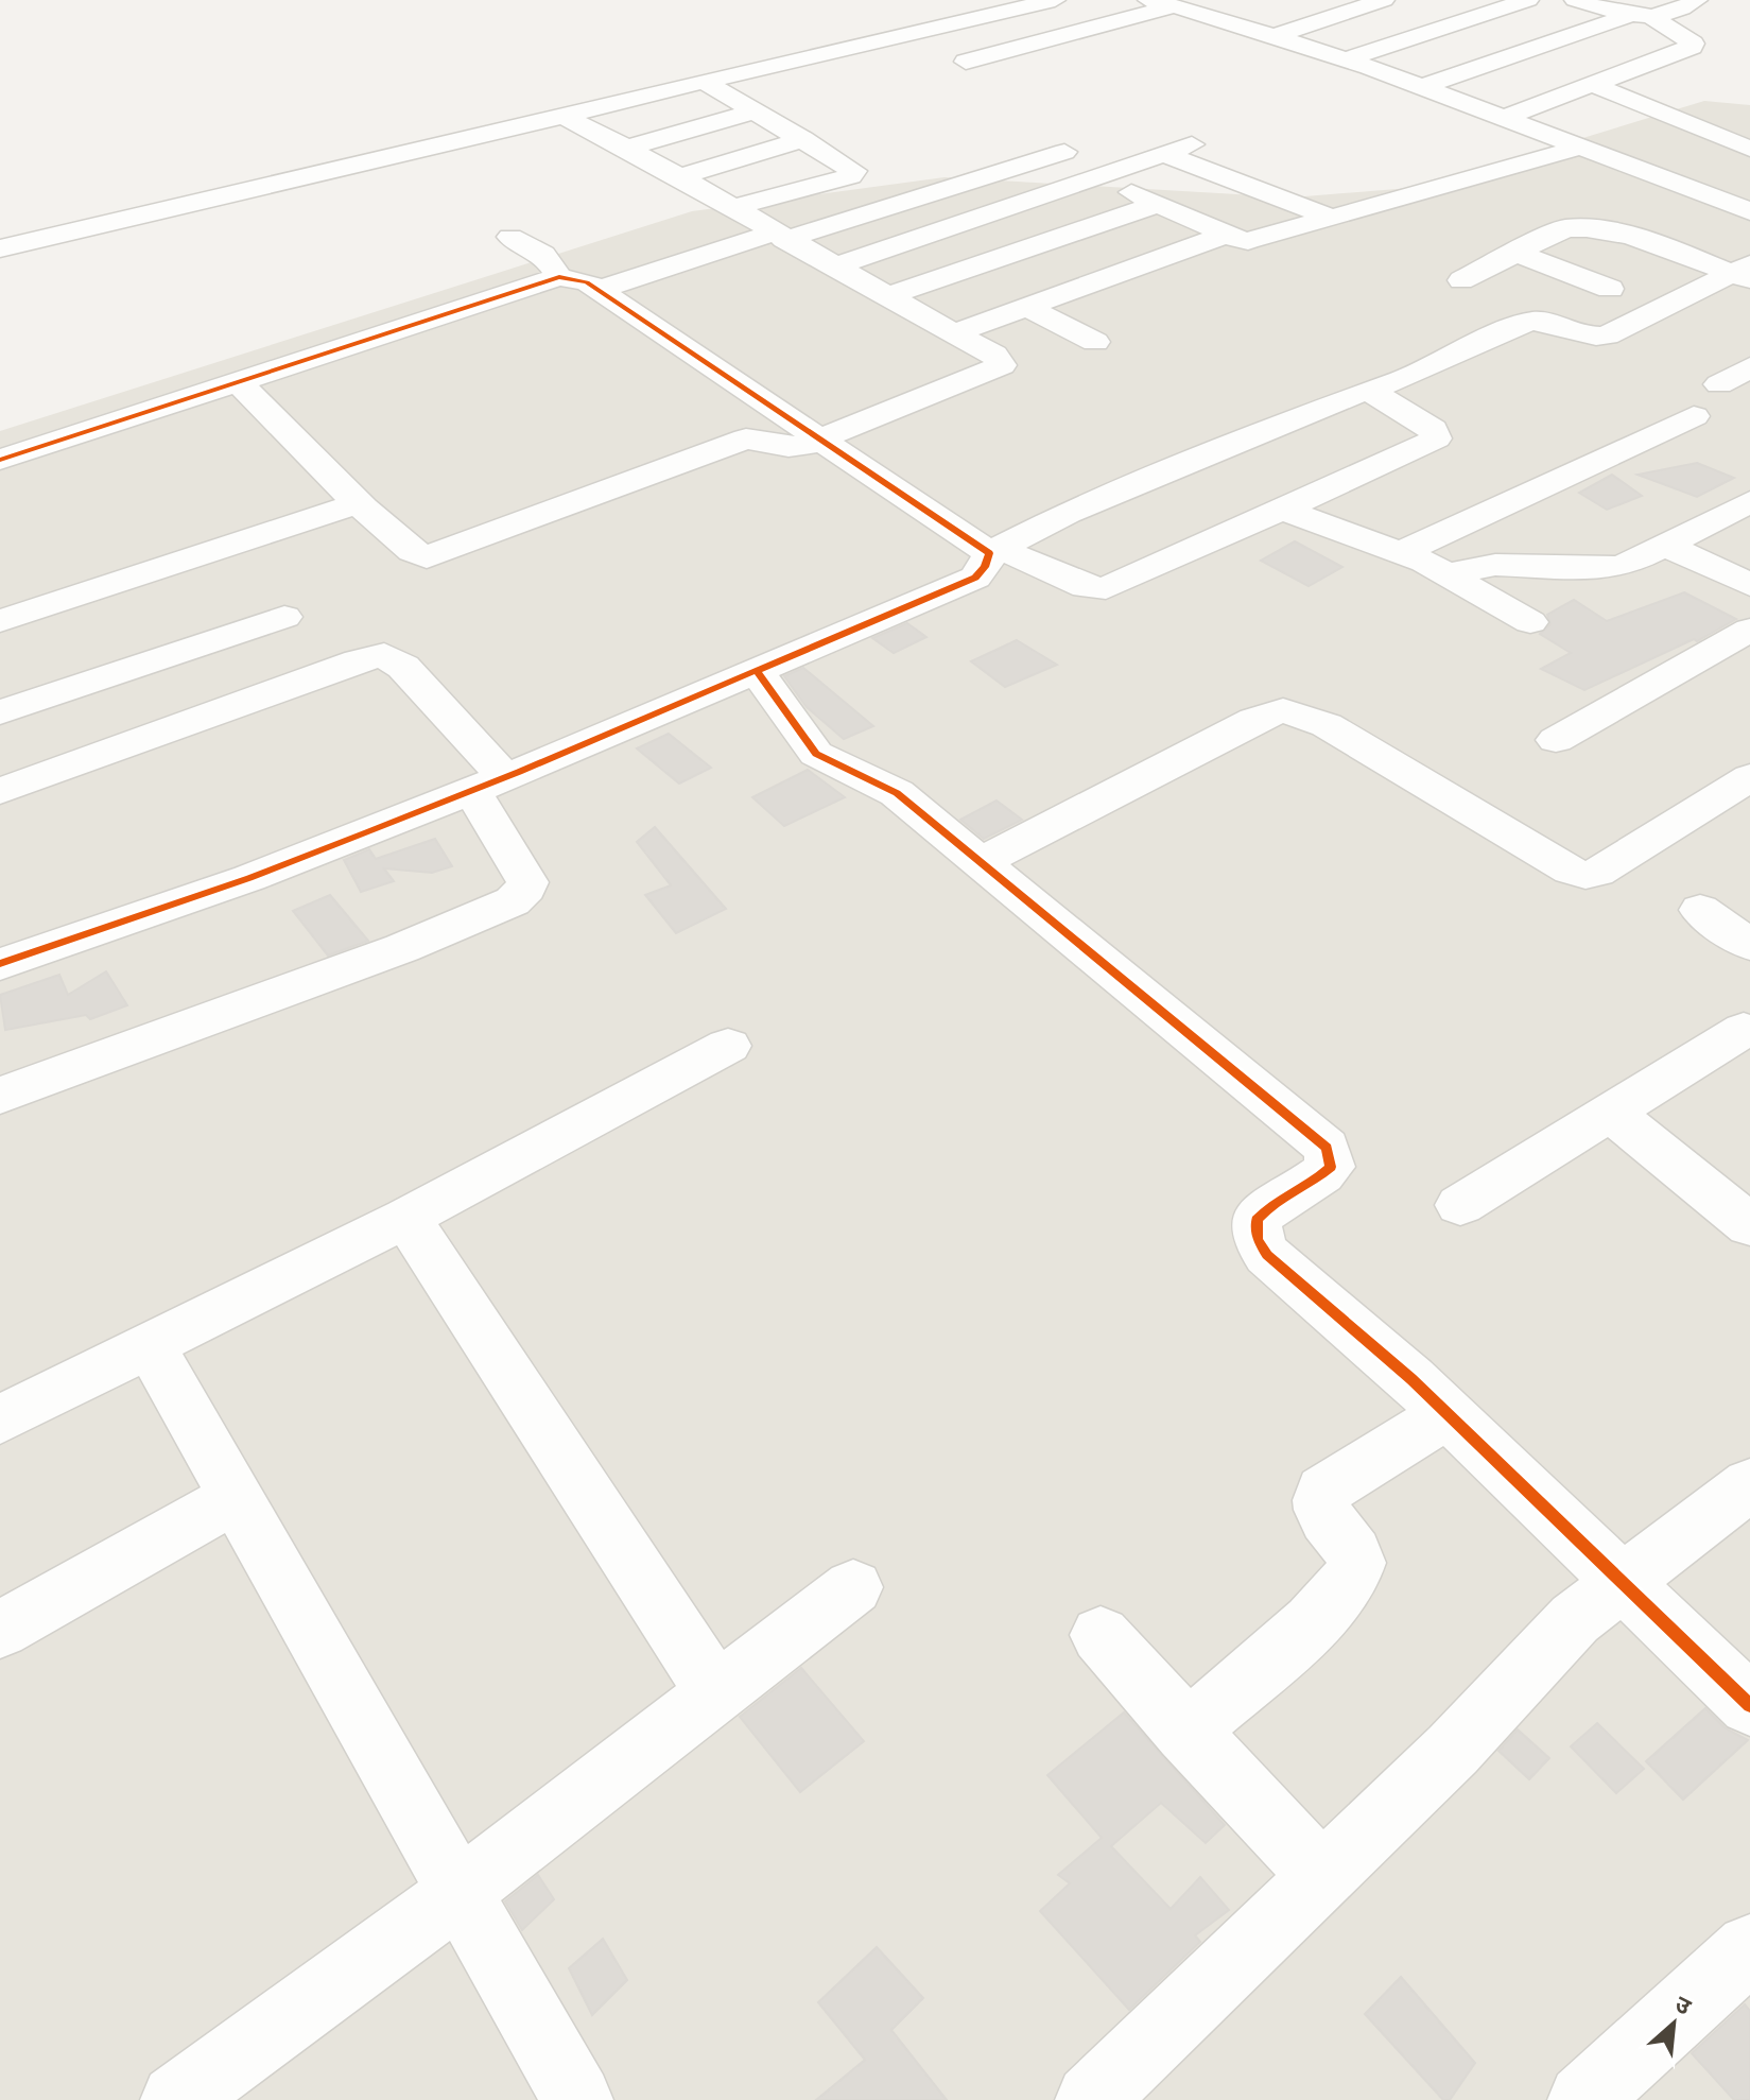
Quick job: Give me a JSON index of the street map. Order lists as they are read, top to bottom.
{
  "north": "top right"
}
